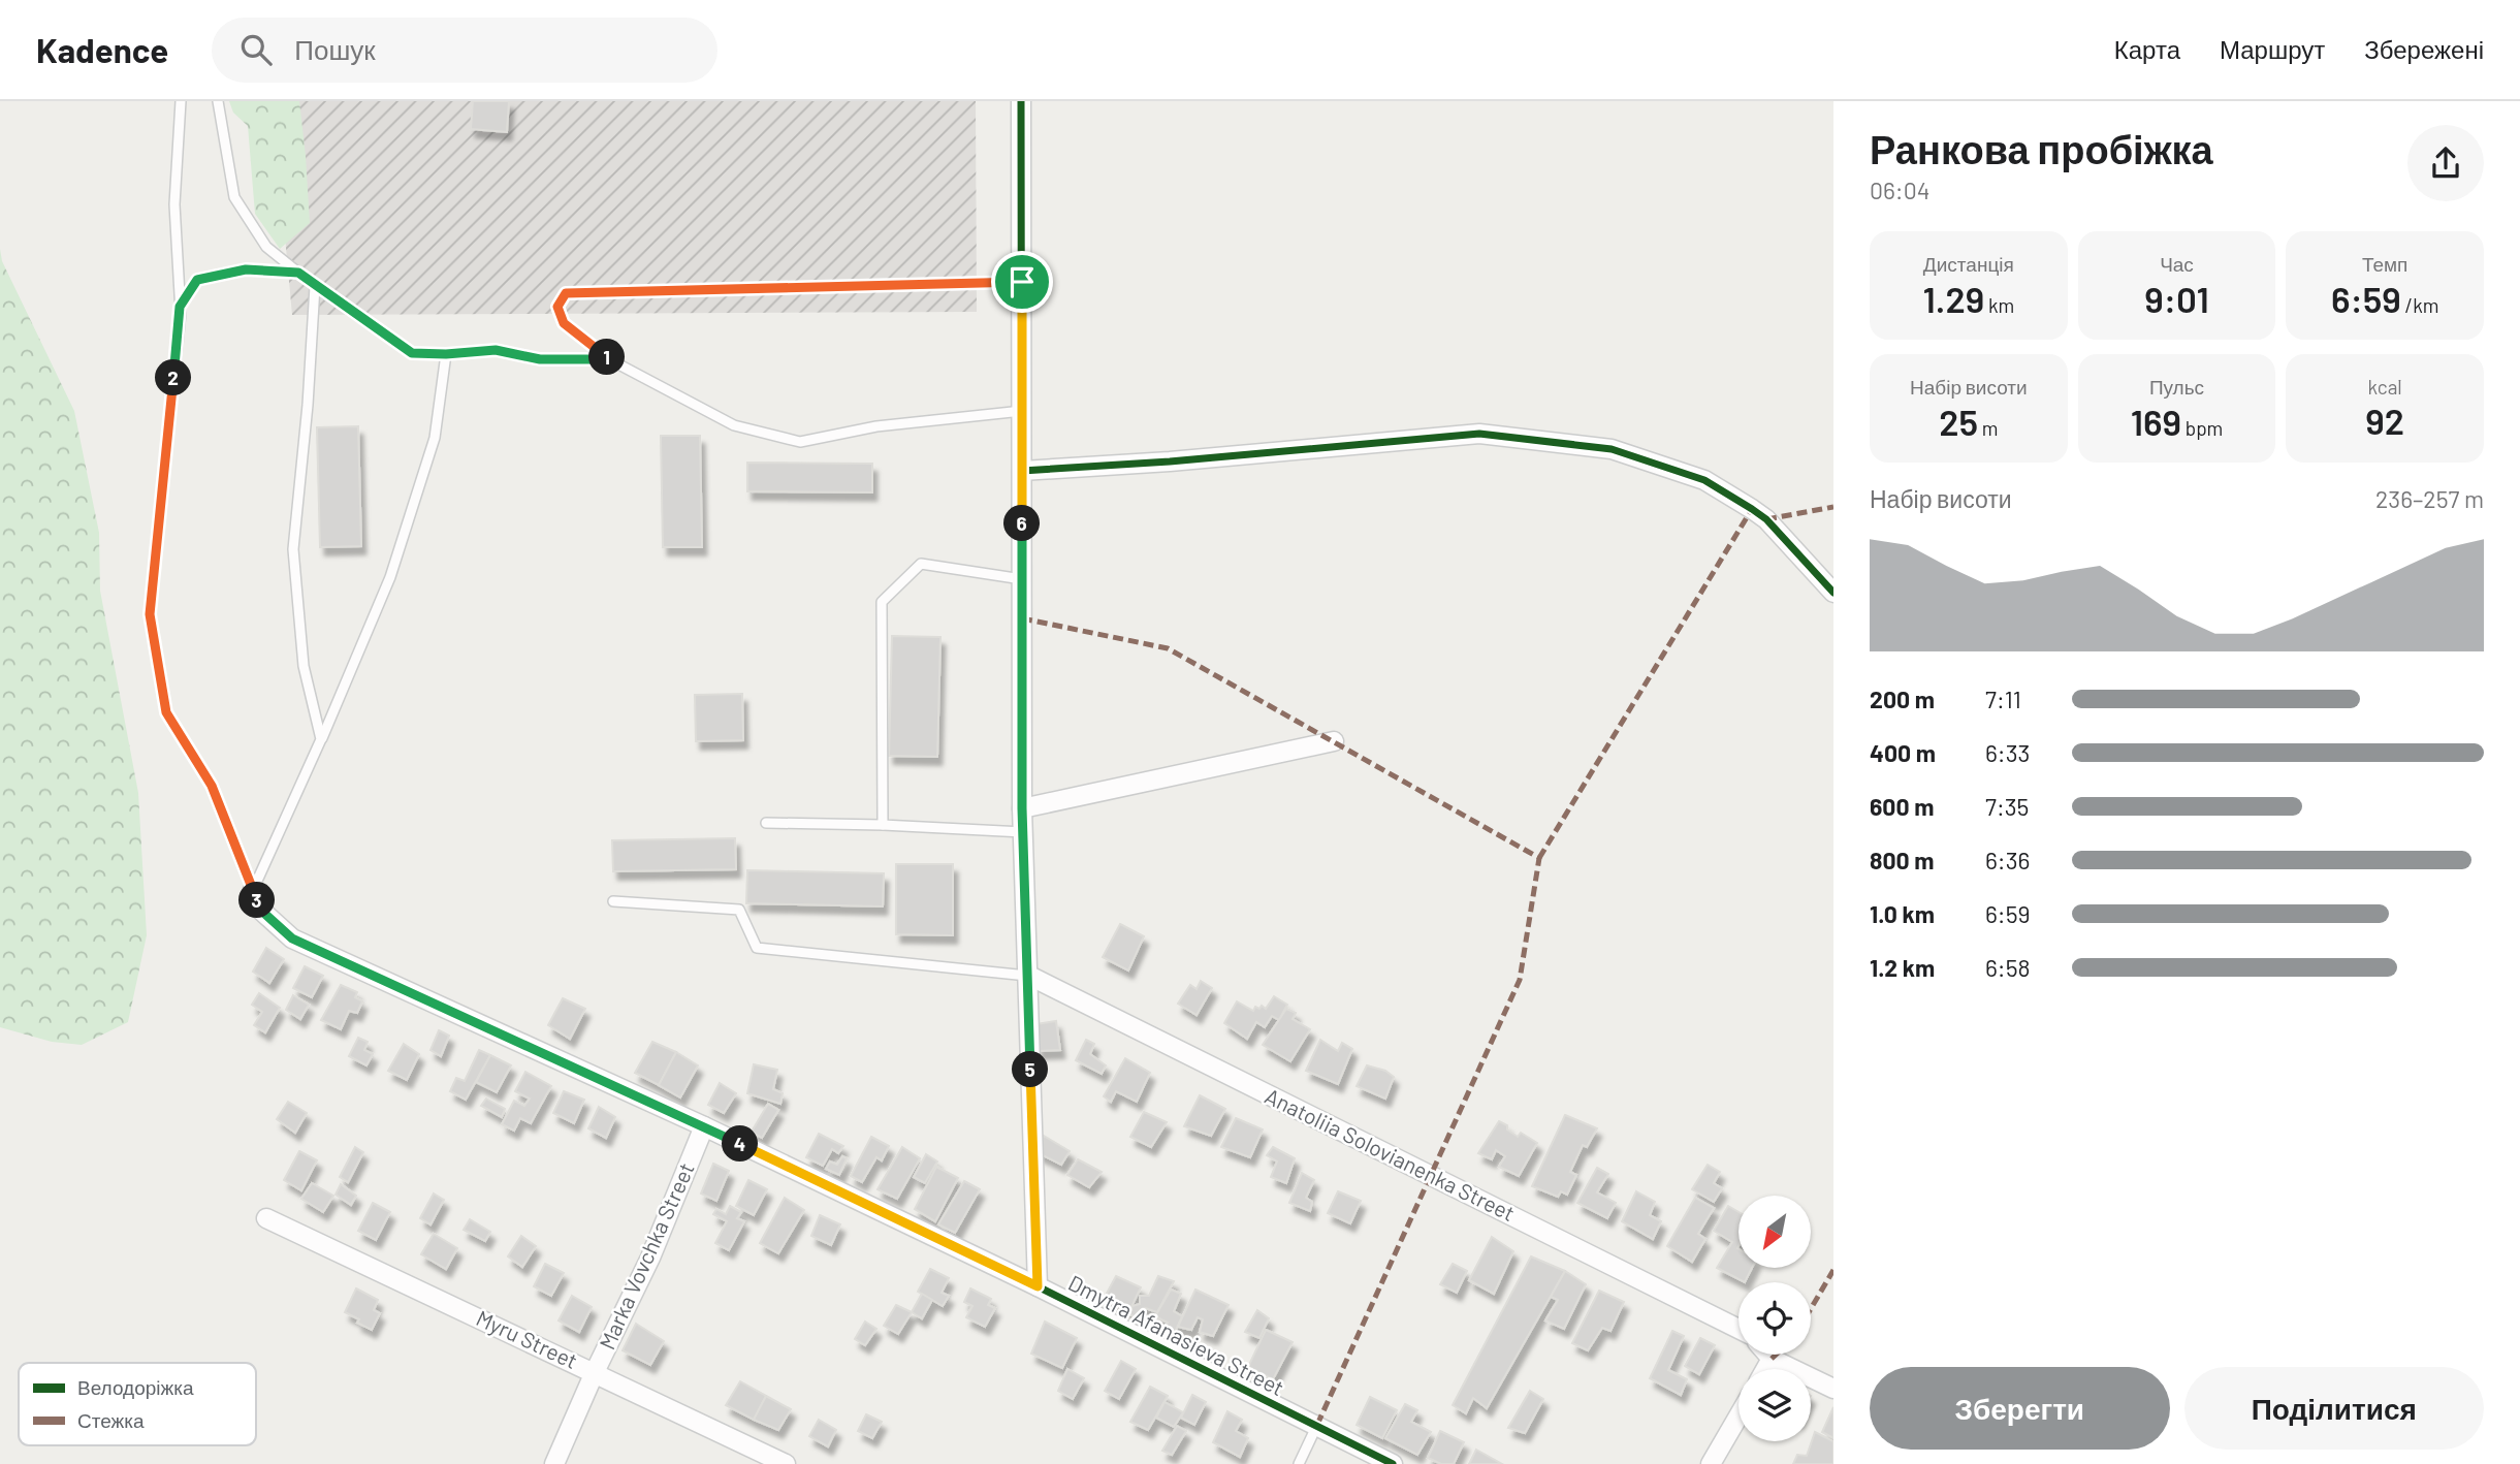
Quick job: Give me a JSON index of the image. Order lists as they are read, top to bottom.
{
  "streets": {
    "street": [
      "Anatoliia Solovianenka Street",
      "Marka Vovchka Street",
      "Dmytra Afanasieva Street",
      "Myru Street"
    ]
  },
  "crossings": [
    ["Marka Vovchka Street", "Dmytra Afanasieva Street"],
    ["Marka Vovchka Street", "Myru Street"]
  ],
  "legend": ["Велодоріжка", "Стежка"],
  "north": "bottom left",
  "page": {
    "header": "Kadence",
    "search": "Пошук",
    "nav": ["Карта", "Маршрут", "Збережені"],
    "heading": ["Ранкова пробіжка", "06:04"],
    "stats": [
      ["Дистанція", "1.29 km"],
      ["Час", "9:01"],
      ["Темп", "6:59 /km"],
      ["Набір висоти", "25 m"],
      ["Пульс", "169 bpm"],
      ["kcal", "92"]
    ],
    "pins": [
      "1",
      "2",
      "6",
      "3",
      "5",
      "4"
    ],
    "chart": ["Набір висоти", "236–257 m"],
    "list": [
      {
        "name": "200 m",
        "note": "7:11"
      },
      {
        "name": "400 m",
        "note": "6:33"
      },
      {
        "name": "600 m",
        "note": "7:35"
      },
      {
        "name": "800 m",
        "note": "6:36"
      },
      {
        "name": "1.0 km",
        "note": "6:59"
      },
      {
        "name": "1.2 km",
        "note": "6:58"
      }
    ],
    "buttons": ["Зберегти", "Поділитися"]
  }
}
